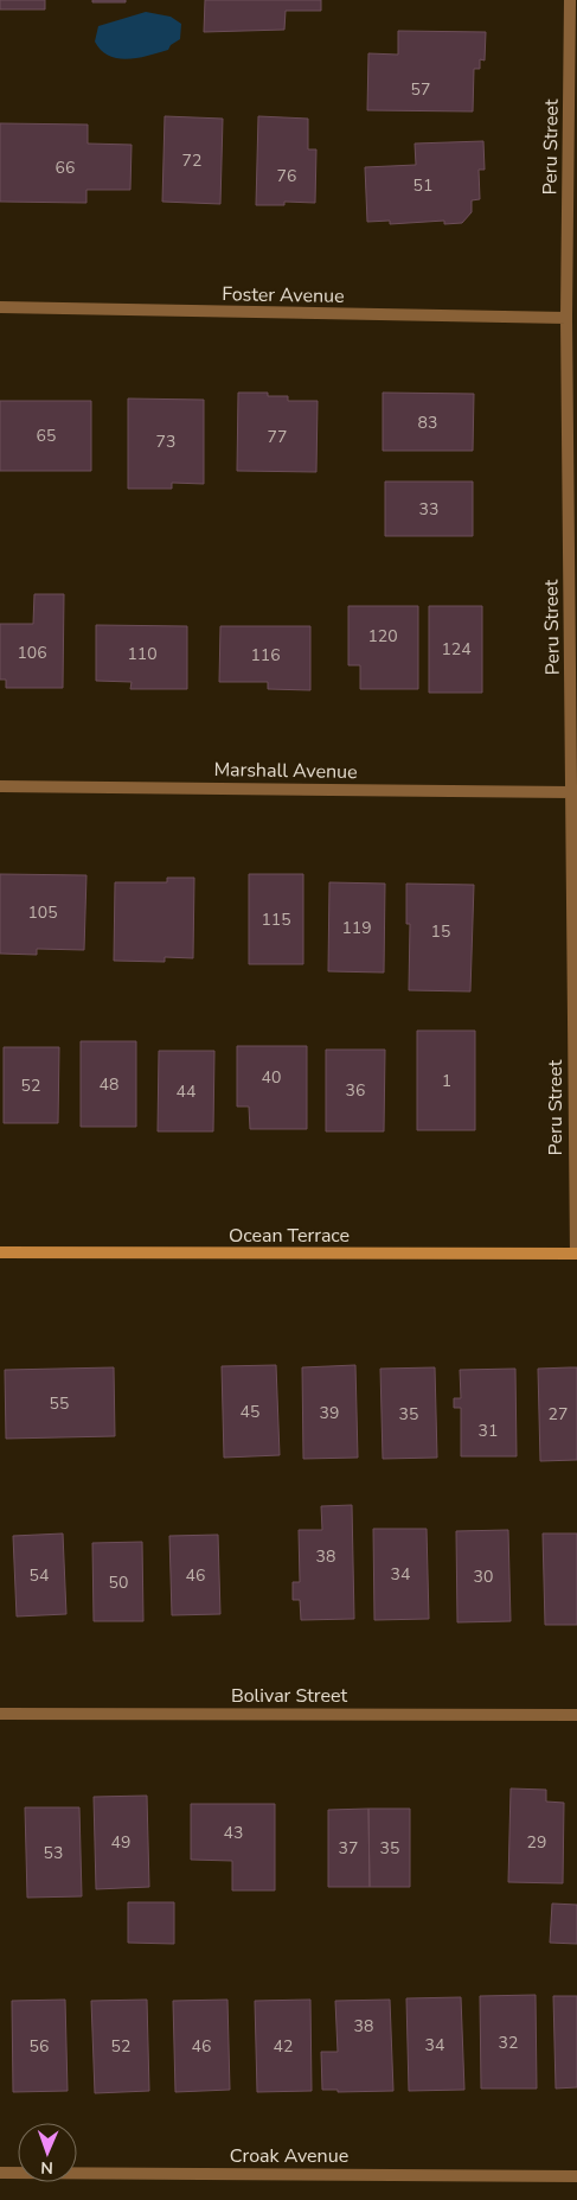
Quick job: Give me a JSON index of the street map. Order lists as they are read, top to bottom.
{
  "streets": {
    "street": [
      "Peru Street",
      "Foster Avenue",
      "Marshall Avenue",
      "Ocean Terrace",
      "Bolivar Street",
      "Croak Avenue"
    ]
  },
  "crossings": [
    ["Peru Street", "Foster Avenue"],
    ["Peru Street", "Marshall Avenue"],
    ["Peru Street", "Ocean Terrace"]
  ],
  "house_numbers": [
    "57",
    "72",
    "66",
    "76",
    "51",
    "83",
    "65",
    "77",
    "73",
    "33",
    "120",
    "124",
    "106",
    "110",
    "116",
    "105",
    "115",
    "119",
    "15",
    "40",
    "1",
    "48",
    "52",
    "36",
    "44",
    "55",
    "45",
    "39",
    "35",
    "27",
    "31",
    "38",
    "34",
    "54",
    "46",
    "30",
    "50",
    "43",
    "49",
    "29",
    "37",
    "35",
    "53",
    "38",
    "32",
    "34",
    "56",
    "52",
    "46",
    "42"
  ],
  "north": "bottom"
}
